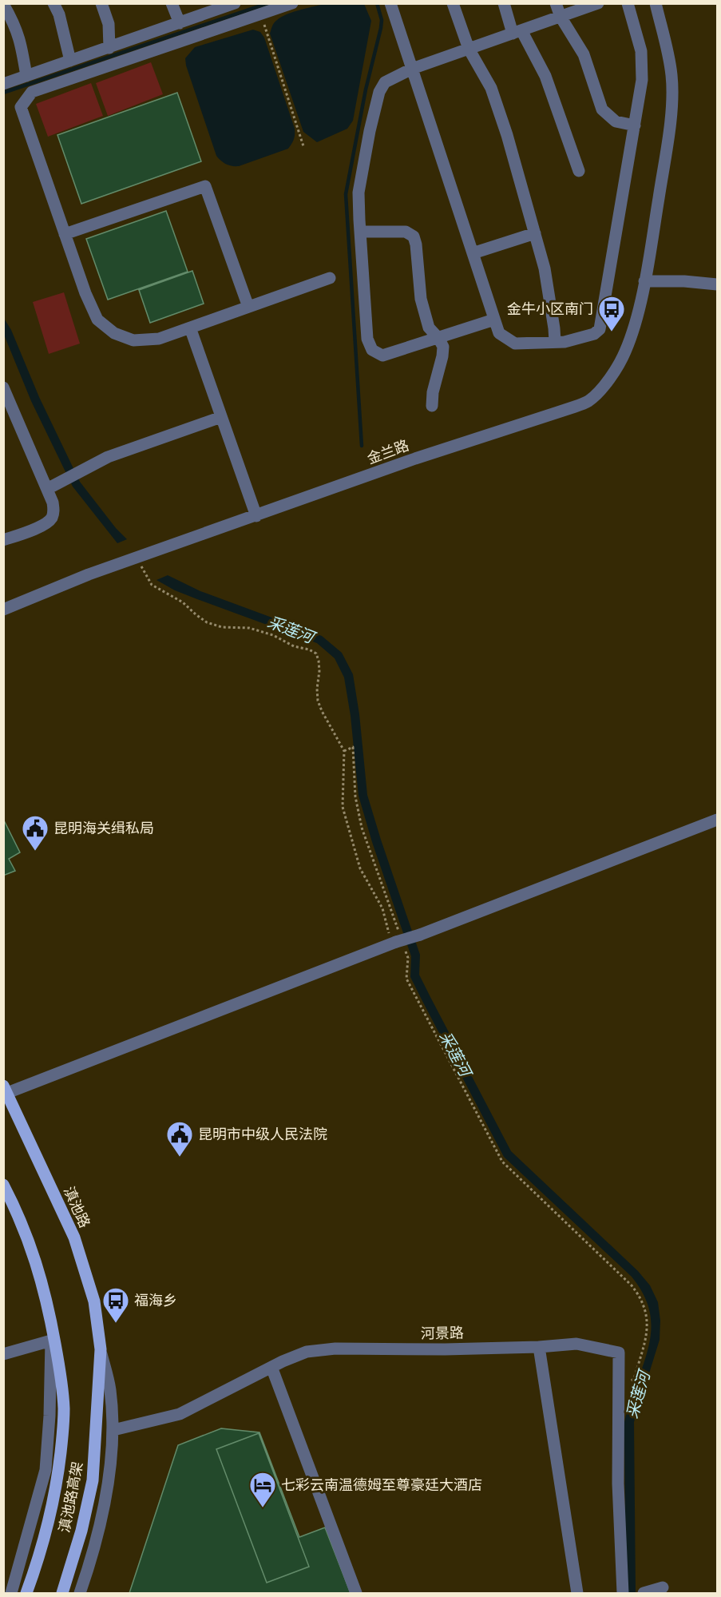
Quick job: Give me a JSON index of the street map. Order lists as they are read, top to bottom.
{
  "streets": {
    "main road": ["滇池路", "滇池路高架"],
    "street": ["金兰路", "河景路"]
  },
  "crossings": [
    ["滇池路", "河景路"],
    ["滇池路", "滇池路高架"]
  ],
  "water": ["采莲河"],
  "places": {
    "bus stop": ["金牛小区南门", "福海乡"],
    "public building": ["昆明海关缉私局", "昆明市中级人民法院"],
    "hotel": ["七彩云南温德姆至尊豪廷大酒店"]
  }
}
